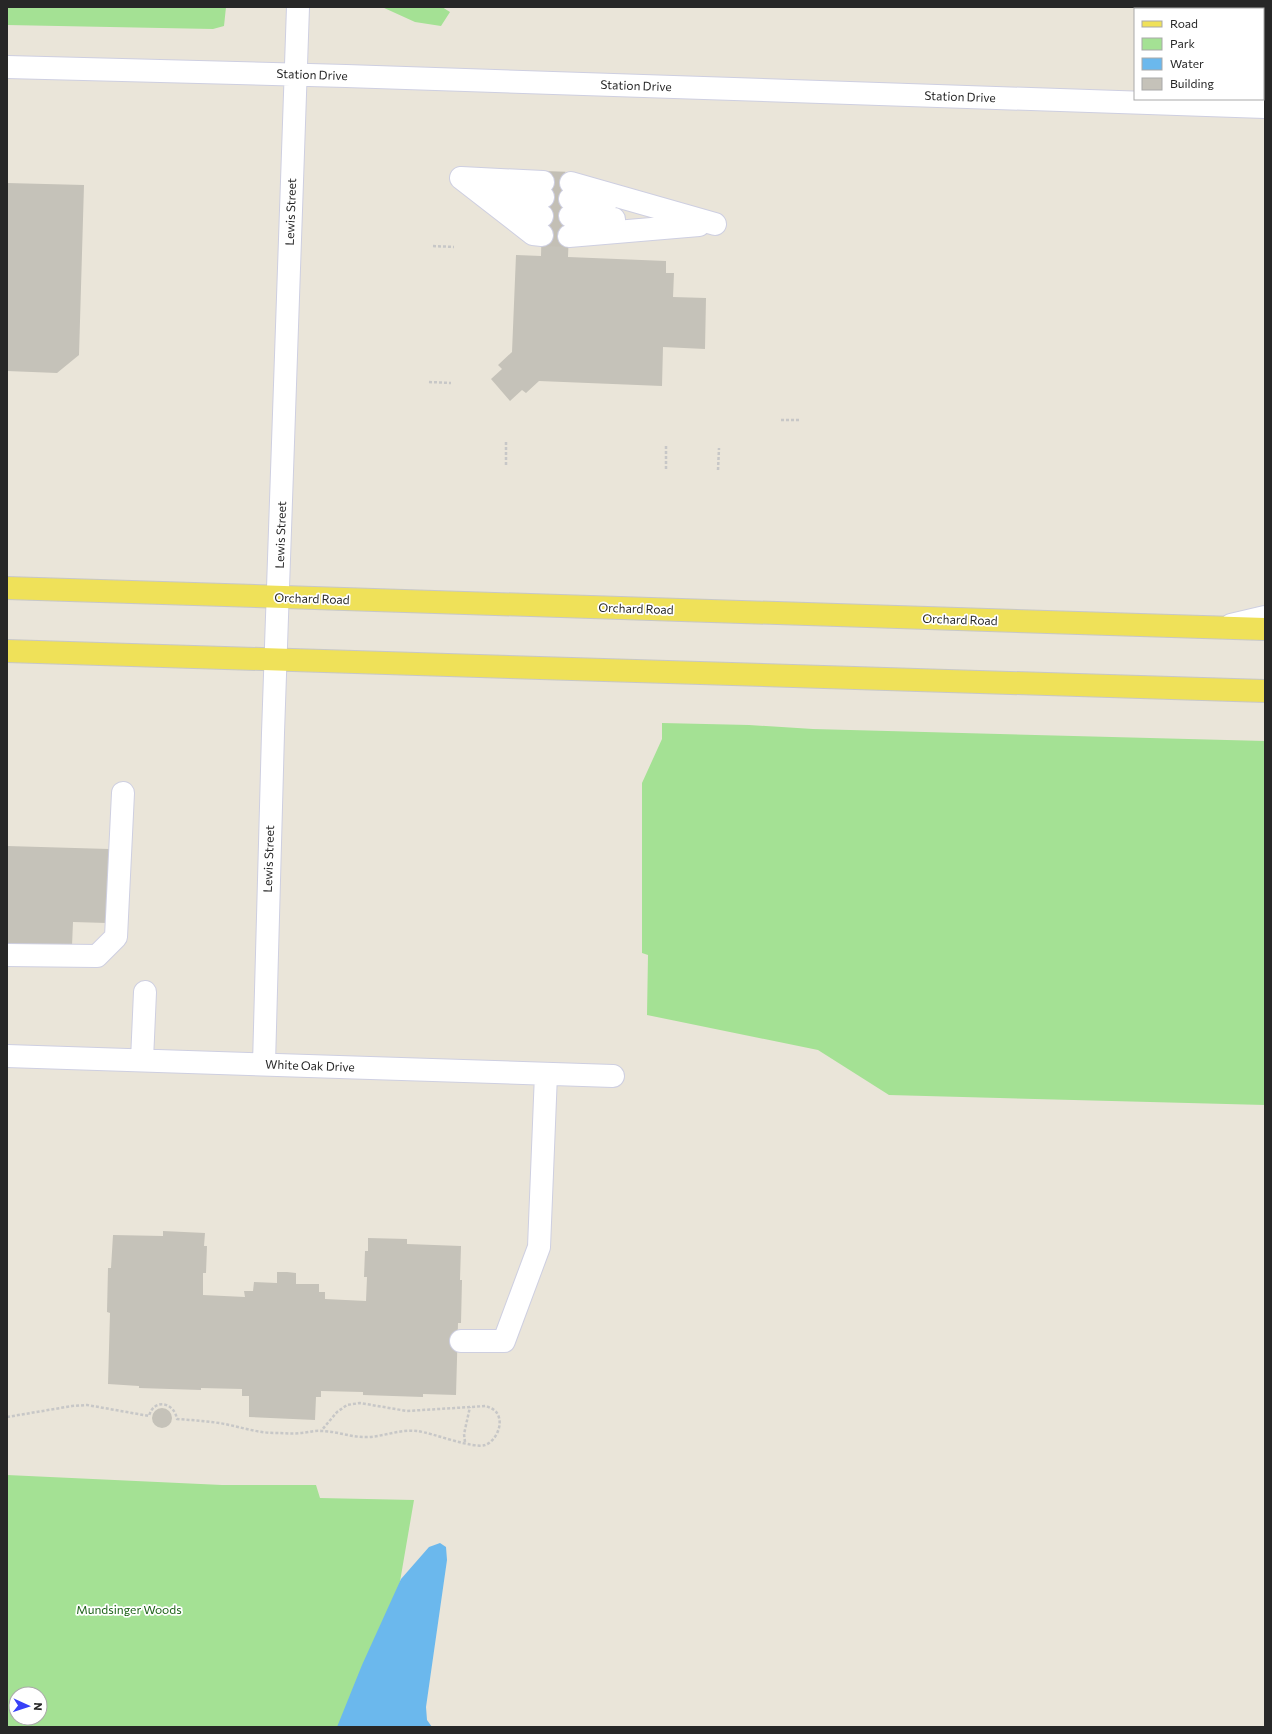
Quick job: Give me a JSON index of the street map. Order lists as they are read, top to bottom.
{
  "streets": {
    "main road": ["Orchard Road"],
    "street": ["Station Drive", "Lewis Street", "White Oak Drive"]
  },
  "crossings": [
    ["Station Drive", "Lewis Street"],
    ["Lewis Street", "Orchard Road"],
    ["Lewis Street", "White Oak Drive"]
  ],
  "parks": ["Mundsinger Woods"],
  "legend": [
    "Road",
    "Park",
    "Water",
    "Building"
  ],
  "north": "right"
}
